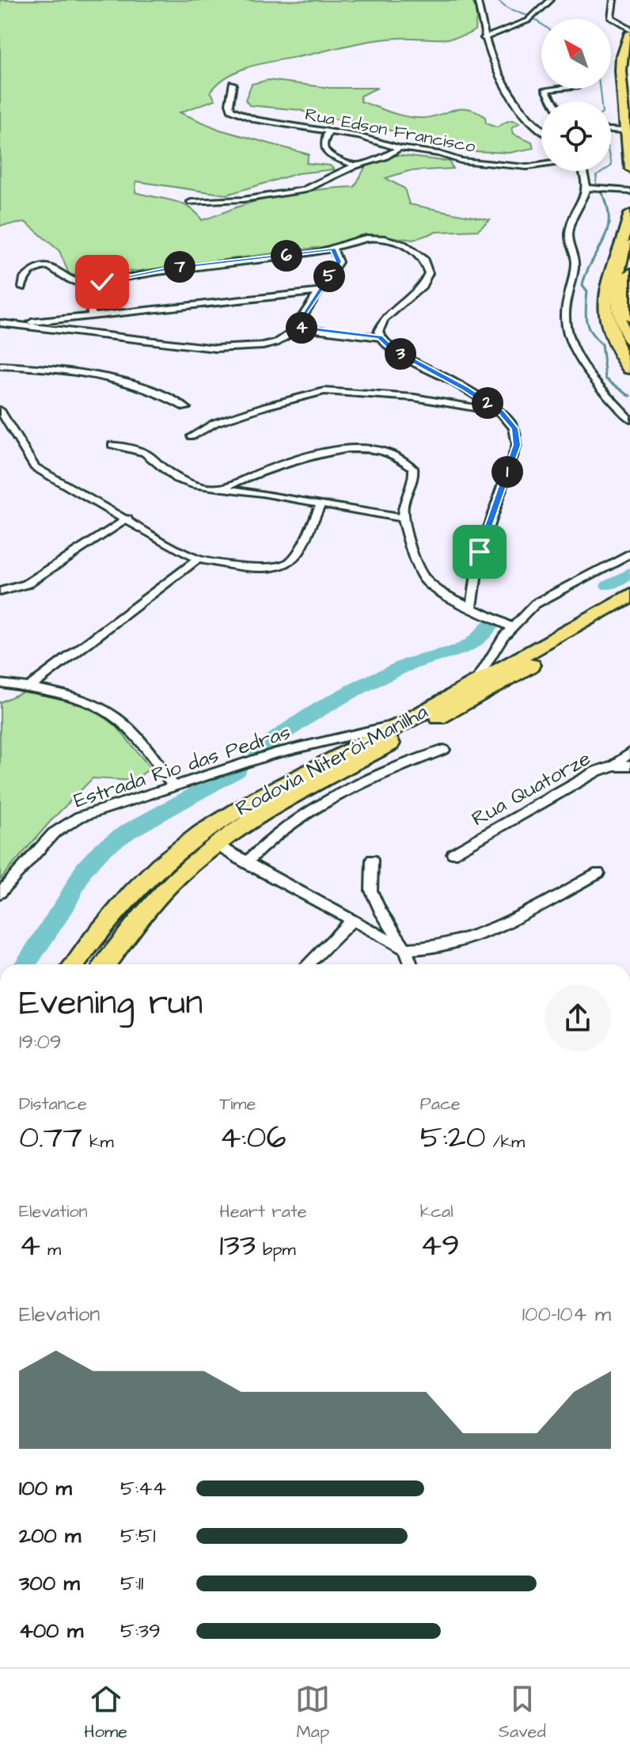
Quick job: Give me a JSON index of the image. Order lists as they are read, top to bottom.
{
  "streets": {
    "highway": ["Rodovia Niterói-Manilha"],
    "street": ["Rua Edson Francisco", "Estrada Rio das Pedras", "Rua Quatorze"]
  },
  "crossings": [
    ["Rodovia Niterói-Manilha", "Estrada Rio das Pedras"]
  ],
  "north": "top left",
  "page": {
    "pins": [
      "6",
      "7",
      "5",
      "4",
      "3",
      "2",
      "1"
    ],
    "heading": ["Evening run", "19:09"],
    "stats": [
      ["Distance", "0.77 km"],
      ["Time", "4:06"],
      ["Pace", "5:20 /km"],
      ["Elevation", "4 m"],
      ["Heart rate", "133 bpm"],
      ["kcal", "49"]
    ],
    "chart": ["Elevation", "100–104 m"],
    "list": [
      {
        "name": "100 m",
        "note": "5:44"
      },
      {
        "name": "200 m",
        "note": "5:51"
      },
      {
        "name": "300 m",
        "note": "5:11"
      },
      {
        "name": "400 m",
        "note": "5:39"
      }
    ],
    "tabs": ["Home", "Map", "Saved"]
  }
}
